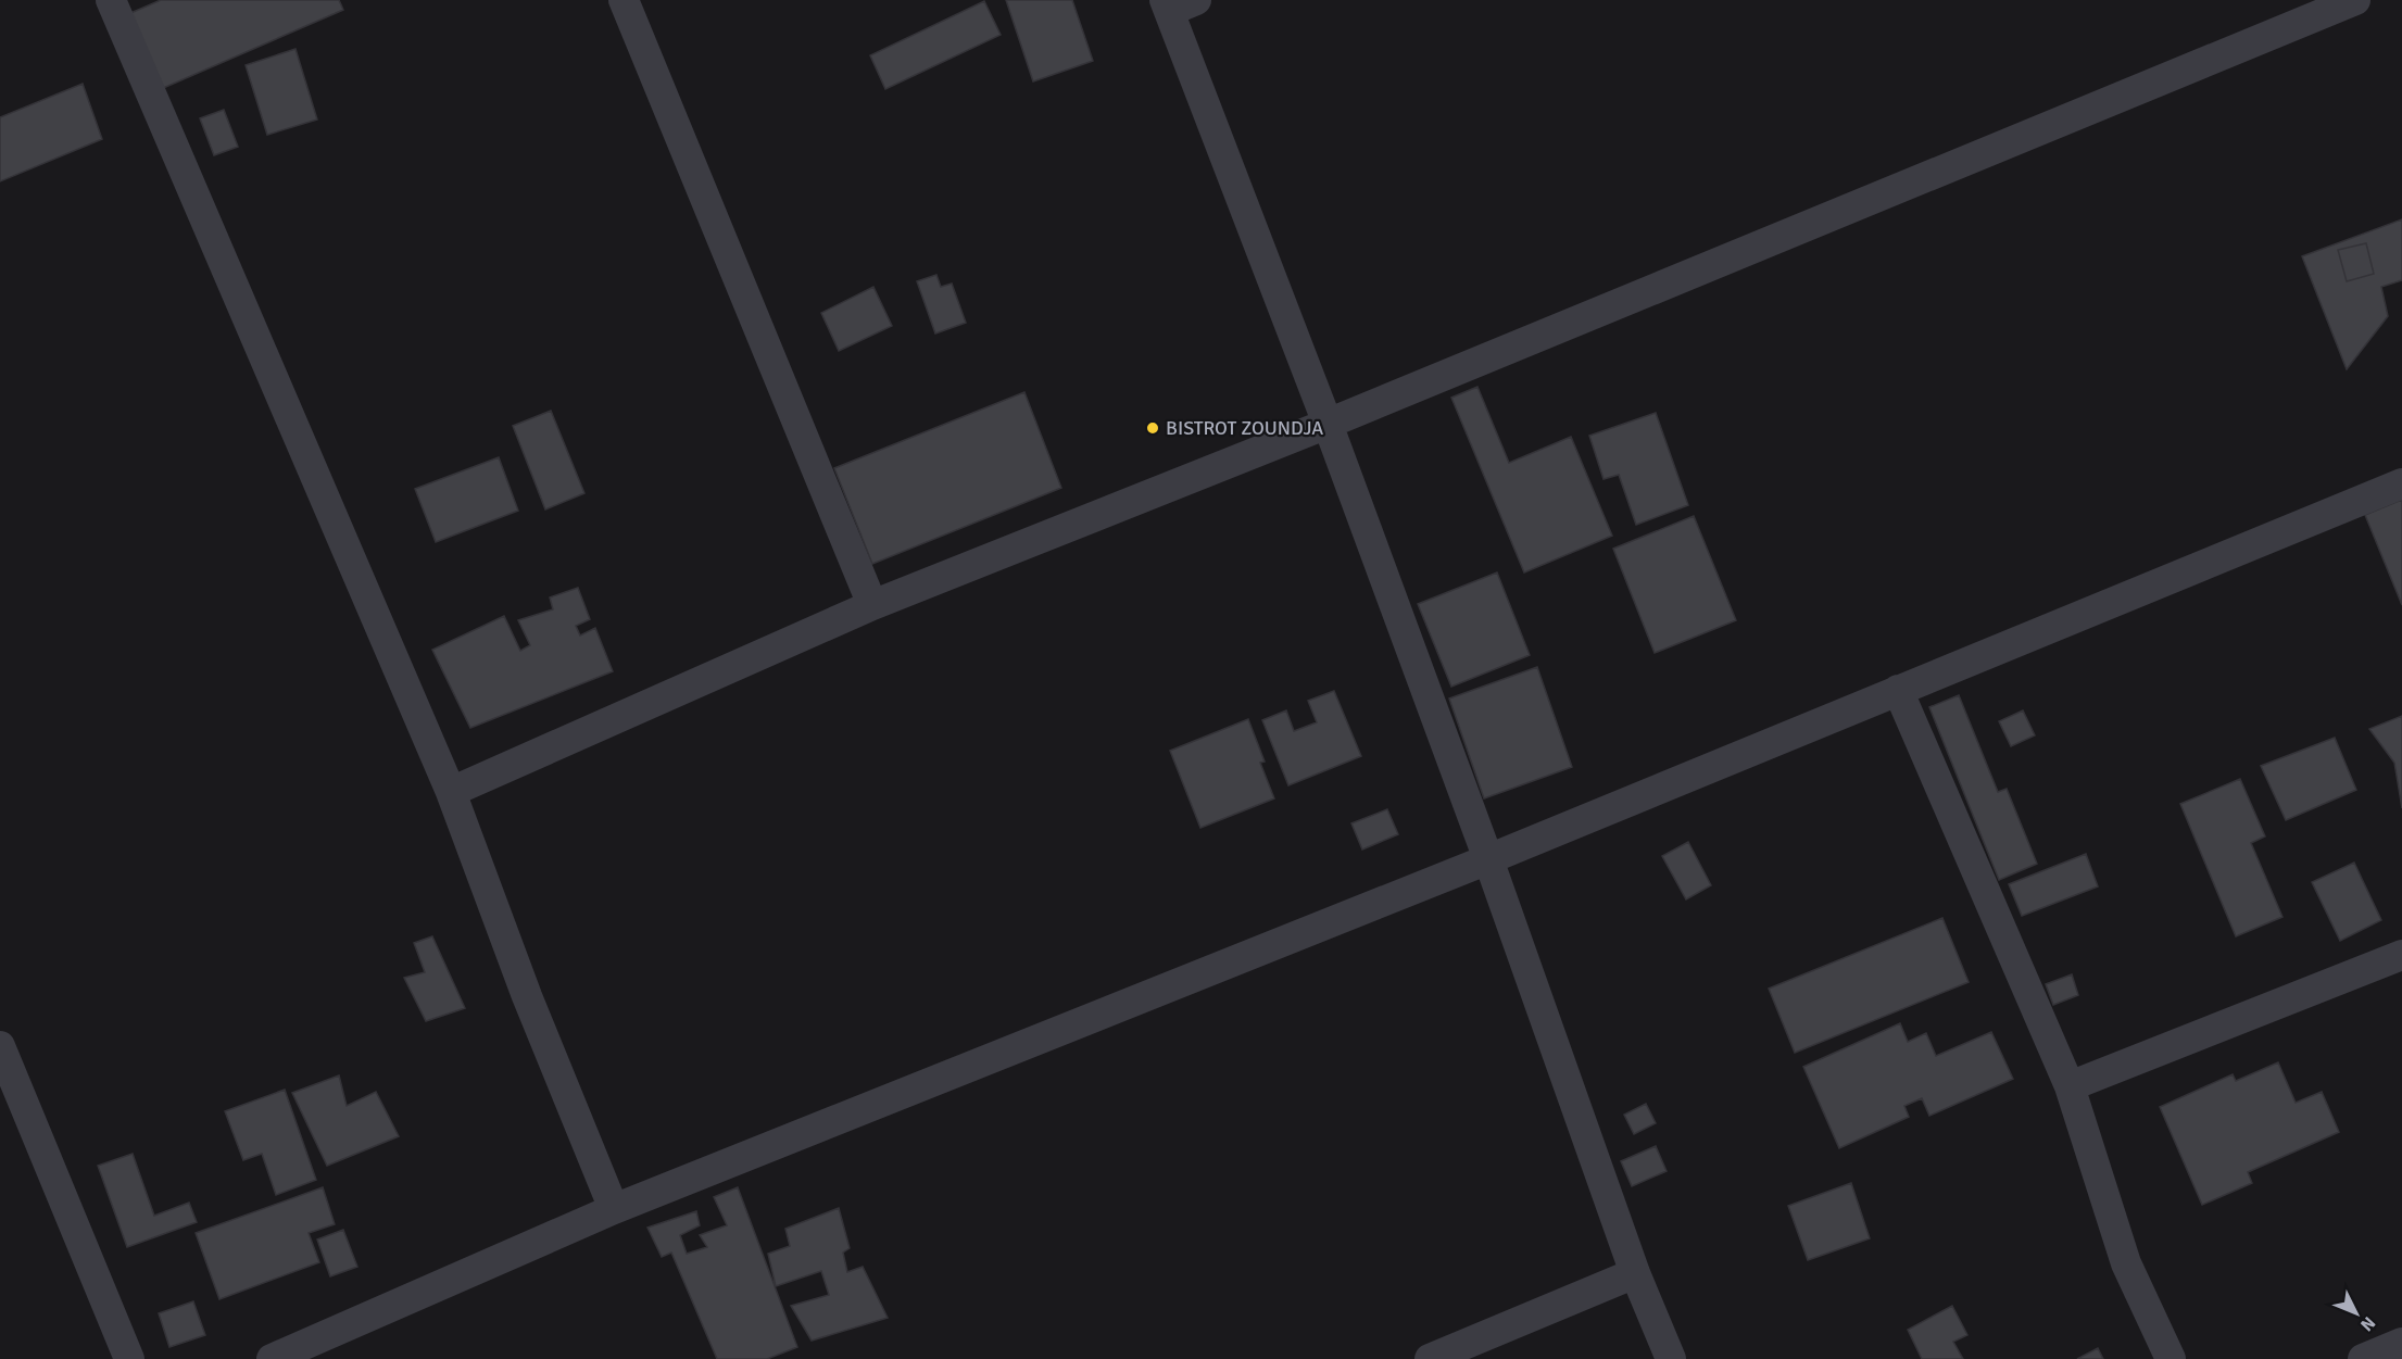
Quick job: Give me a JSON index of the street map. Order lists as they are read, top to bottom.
{
  "places": ["BISTROT ZOUNDJA"],
  "north": "bottom right"
}
